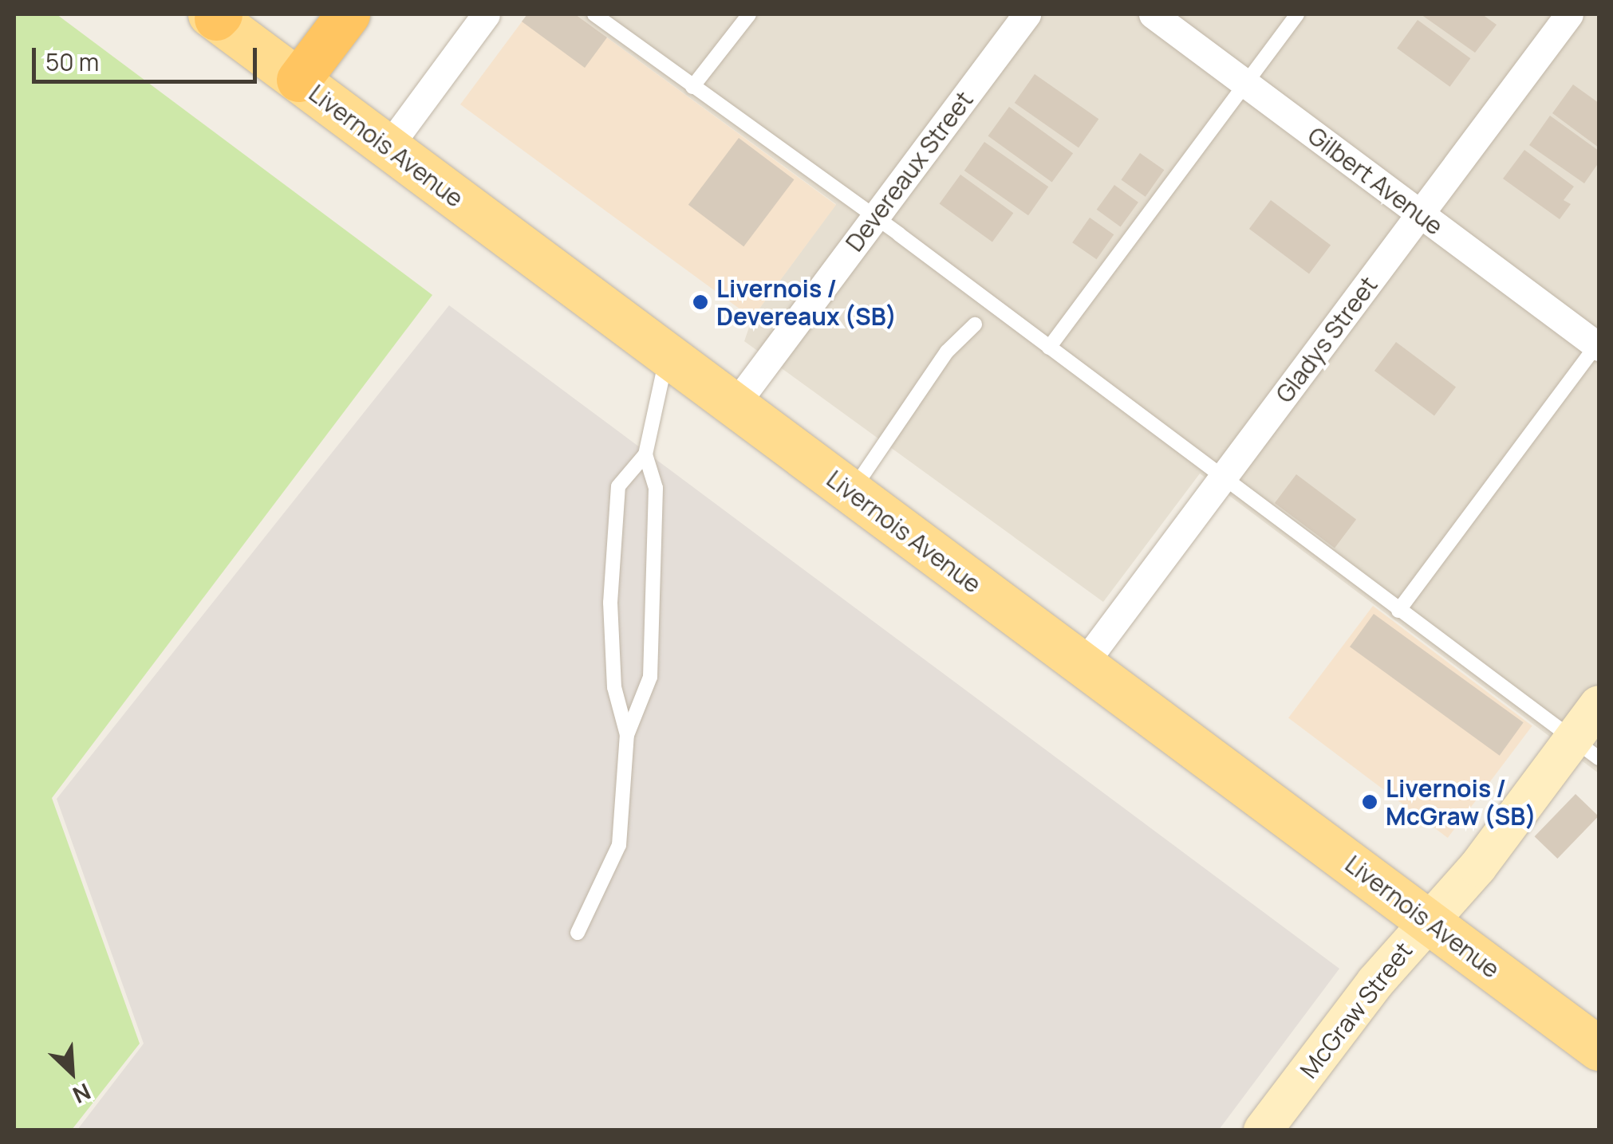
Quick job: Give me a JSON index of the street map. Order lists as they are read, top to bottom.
{
  "streets": {
    "main road": ["Livernois Avenue"],
    "street": [
      "Devereaux Street",
      "Gilbert Avenue",
      "Gladys Street",
      "McGraw Street"
    ]
  },
  "crossings": [
    ["Livernois Avenue", "Devereaux Street"],
    ["Livernois Avenue", "Gladys Street"],
    ["Livernois Avenue", "McGraw Street"],
    ["Gilbert Avenue", "Gladys Street"]
  ],
  "places": ["Livernois / Devereaux (SB)", "Livernois / McGraw (SB)"],
  "scale_bar": "50 m",
  "north": "bottom right"
}
